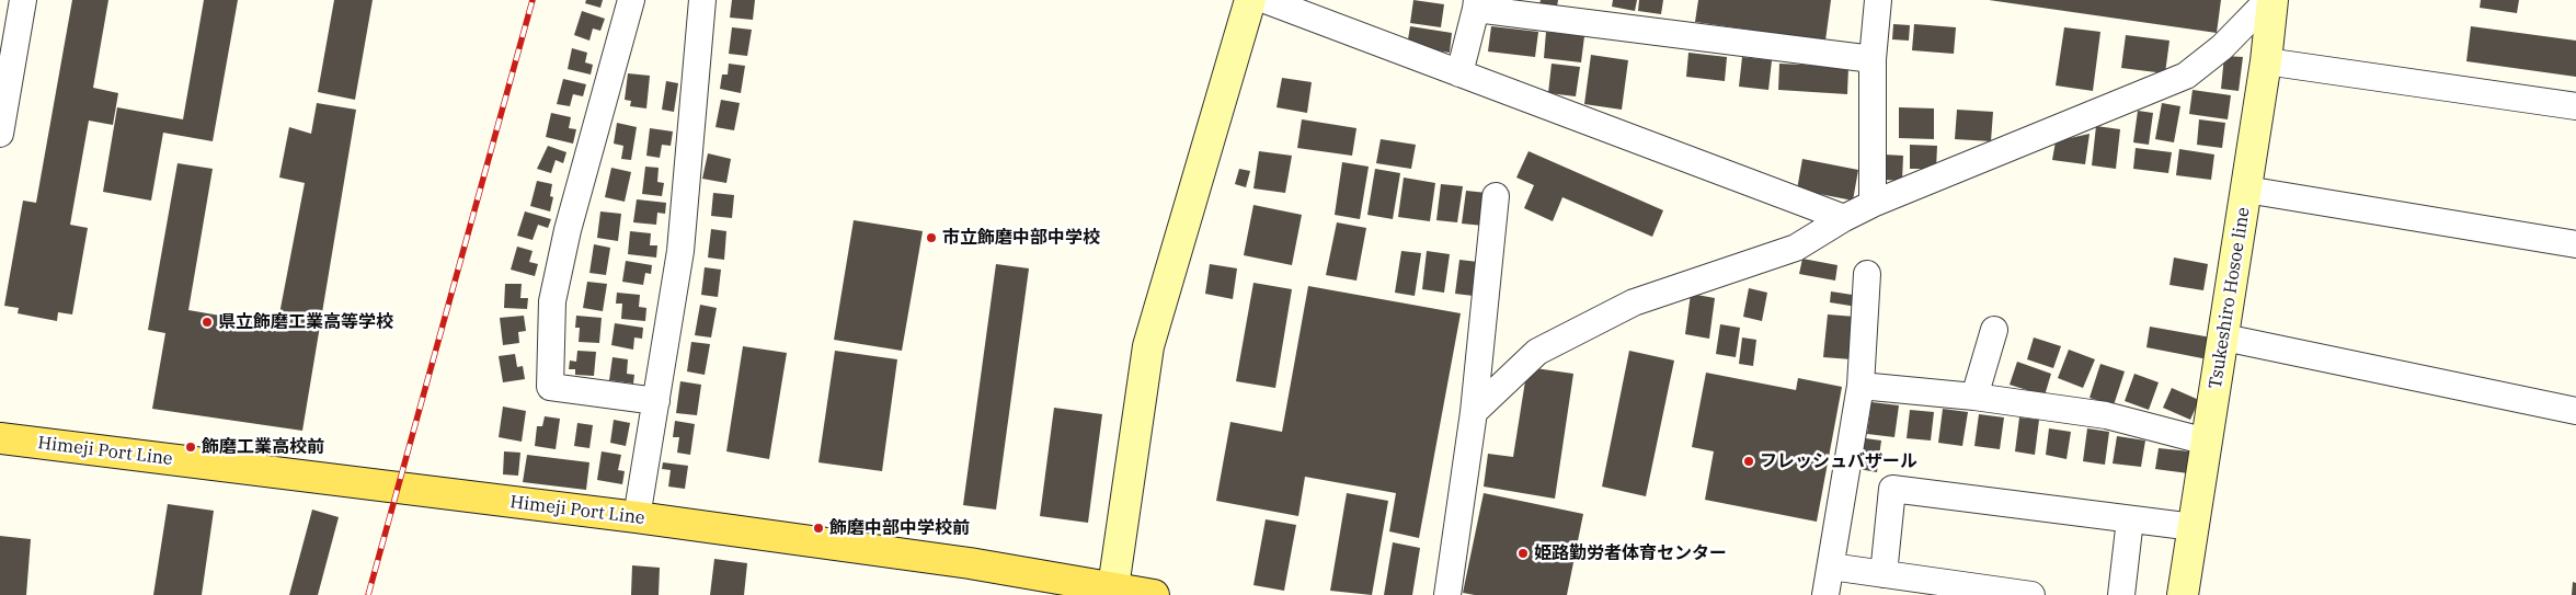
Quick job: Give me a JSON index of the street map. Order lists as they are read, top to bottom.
{
  "streets": {
    "main road": ["Tsukeshiro Hosoe line", "Himeji Port Line"]
  },
  "places": [
    "市立飾磨中部中学校",
    "県立飾磨工業高等学校",
    "飾磨工業高校前",
    "フレッシュバザール",
    "飾磨中部中学校前",
    "姫路勤労者体育センター"
  ]
}
